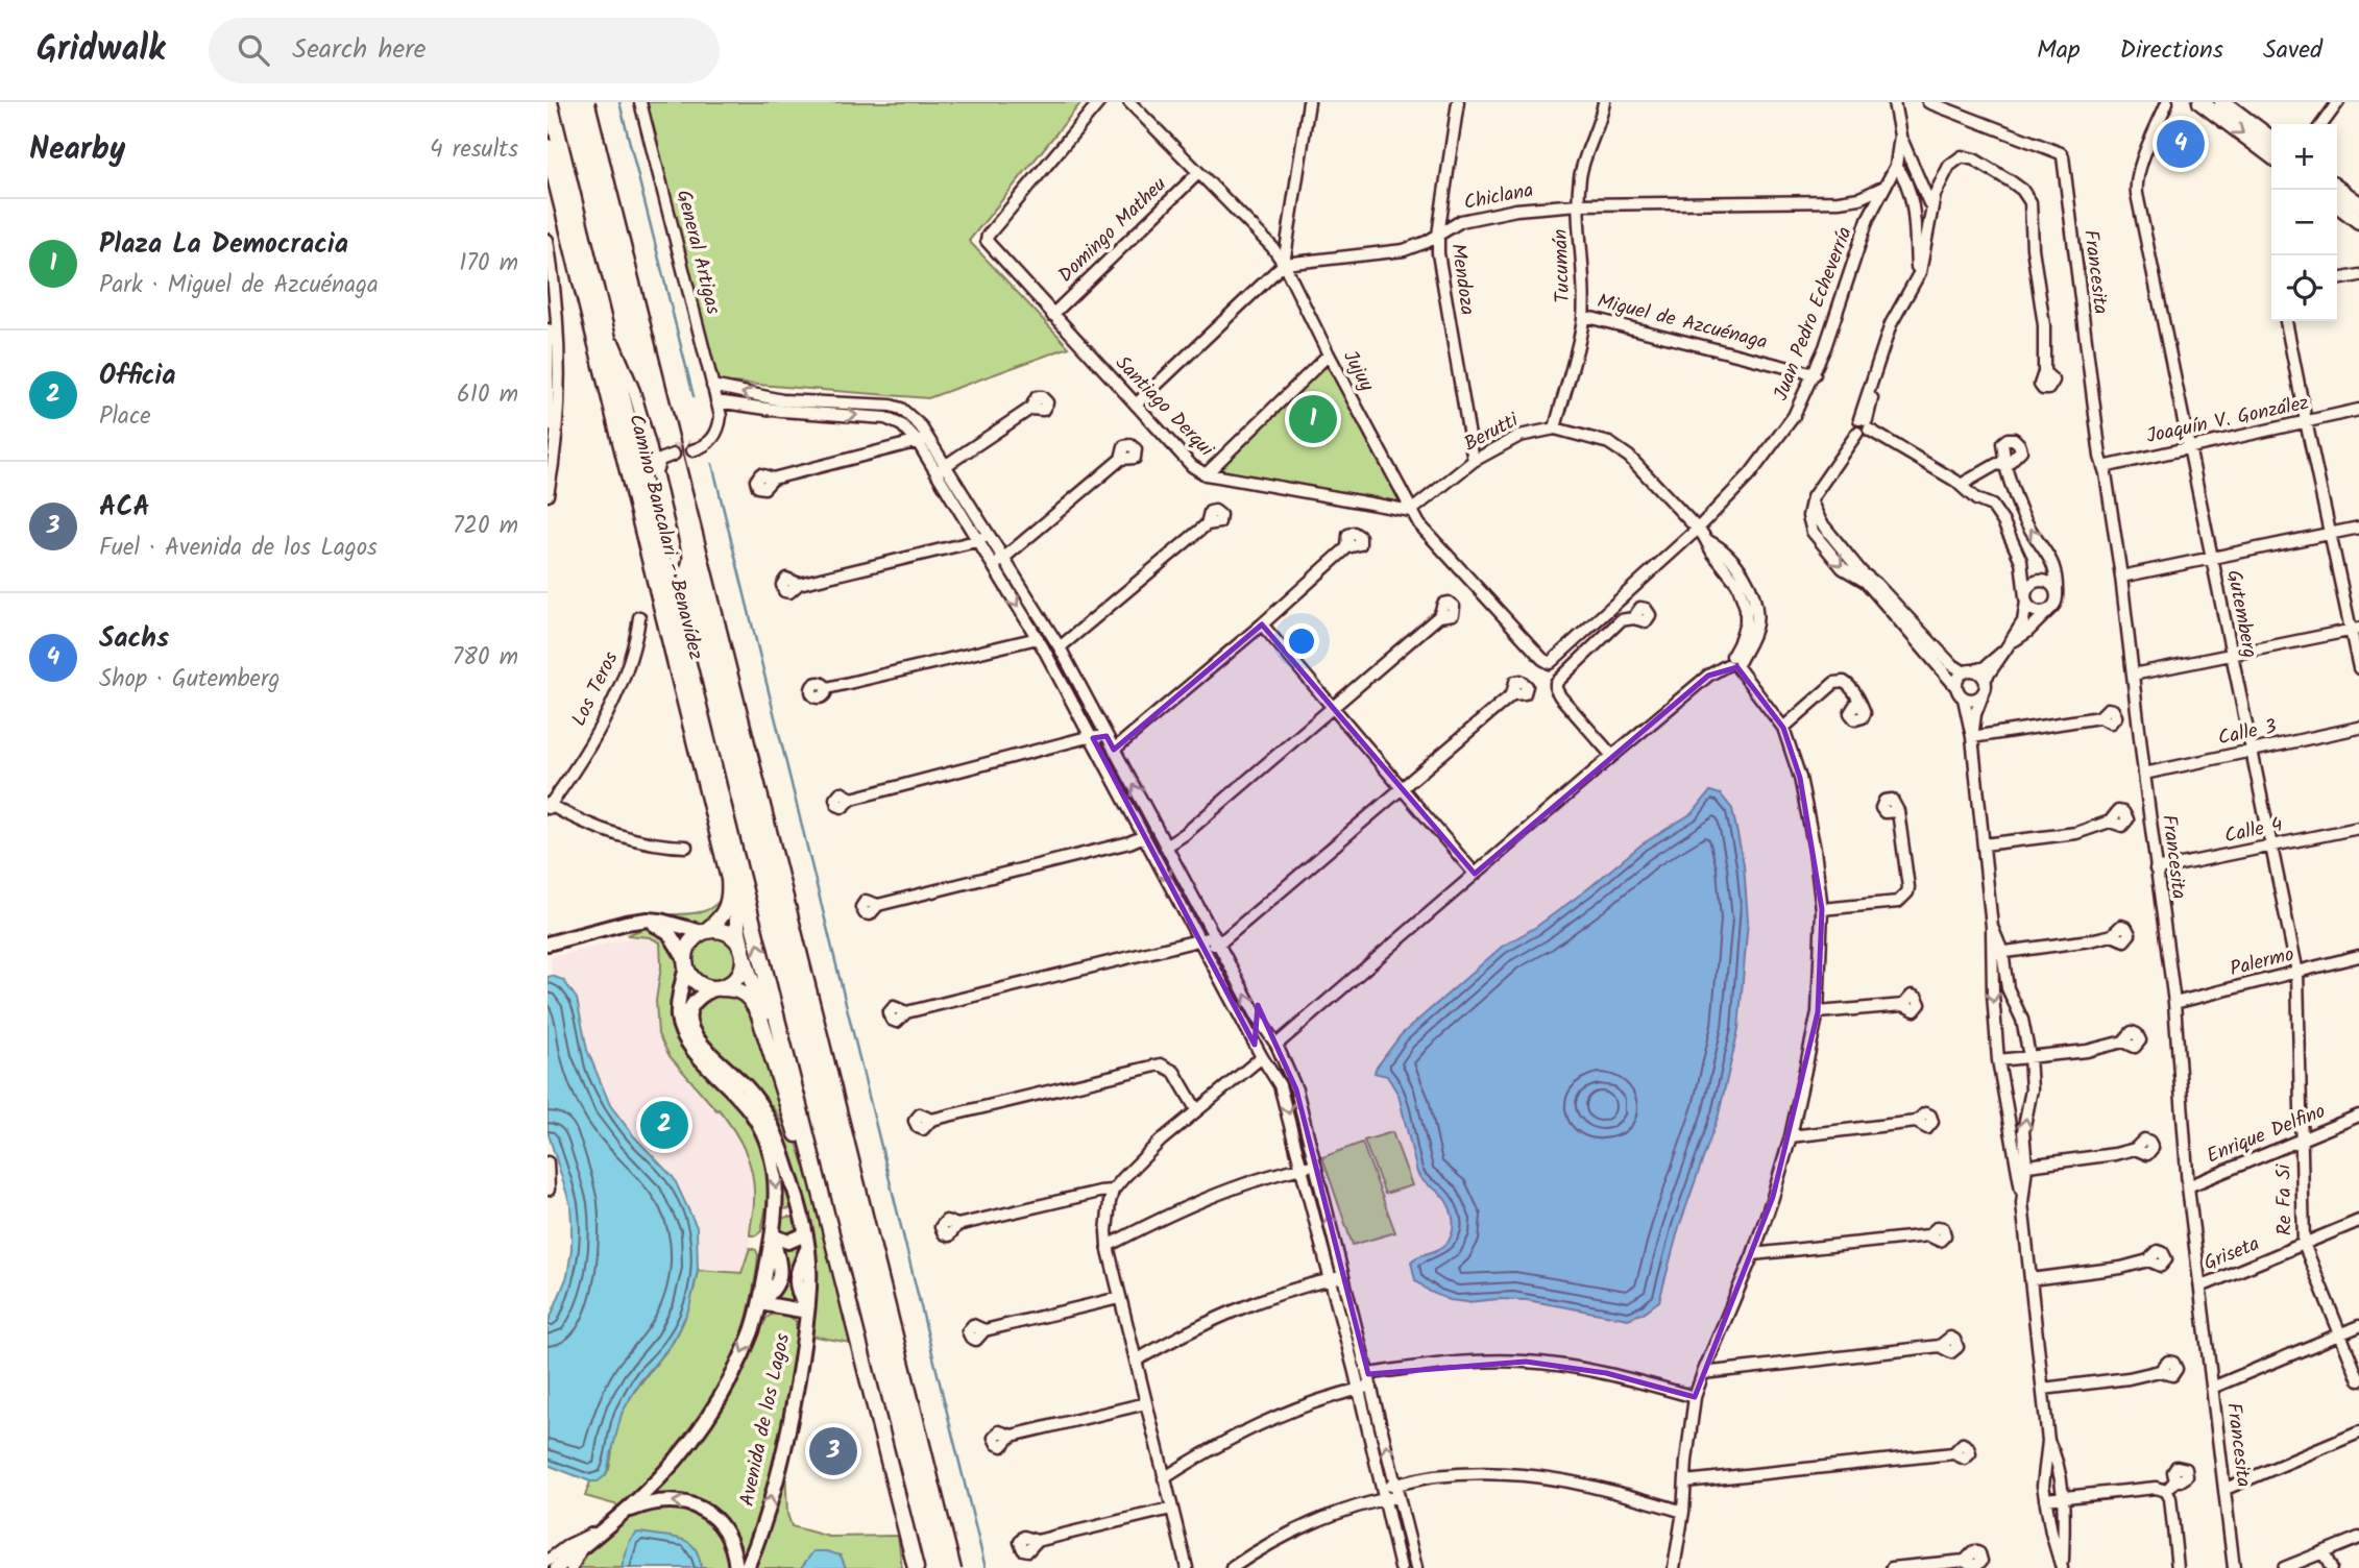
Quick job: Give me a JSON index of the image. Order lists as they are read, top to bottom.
{
  "streets": {
    "main road": ["Camino Bancalari - Benavídez"],
    "street": [
      "Chiclana",
      "Domingo Matheu",
      "General Artigas",
      "Tucumán",
      "Francesita",
      "Mendoza",
      "Juan Pedro Echeverría",
      "Miguel de Azcuénaga",
      "Jujuy",
      "Santiago Derqui",
      "Joaquín V. González",
      "Berutti",
      "Gutemberg",
      "Los Teros",
      "Calle 3",
      "Calle 4",
      "Palermo",
      "Enrique Delfino",
      "Re Fa Si",
      "Griseta",
      "Avenida de los Lagos"
    ]
  },
  "crossings": [
    ["Chiclana", "Tucumán"],
    ["Chiclana", "Mendoza"],
    ["Chiclana", "Juan Pedro Echeverría"],
    ["Chiclana", "Jujuy"],
    ["Domingo Matheu", "Jujuy"],
    ["Domingo Matheu", "Santiago Derqui"],
    ["Tucumán", "Miguel de Azcuénaga"],
    ["Tucumán", "Berutti"],
    ["Francesita", "Joaquín V. González"],
    ["Francesita", "Calle 3"],
    ["Francesita", "Calle 4"],
    ["Francesita", "Palermo"],
    ["Francesita", "Enrique Delfino"],
    ["Francesita", "Griseta"],
    ["Mendoza", "Berutti"],
    ["Juan Pedro Echeverría", "Miguel de Azcuénaga"],
    ["Juan Pedro Echeverría", "Jujuy"],
    ["Juan Pedro Echeverría", "Berutti"],
    ["Jujuy", "Santiago Derqui"],
    ["Jujuy", "Berutti"],
    ["Santiago Derqui", "Berutti"],
    ["Joaquín V. González", "Gutemberg"],
    ["Gutemberg", "Calle 3"],
    ["Gutemberg", "Calle 4"],
    ["Gutemberg", "Palermo"],
    ["Gutemberg", "Enrique Delfino"],
    ["Gutemberg", "Re Fa Si"],
    ["Enrique Delfino", "Re Fa Si"],
    ["Re Fa Si", "Griseta"]
  ],
  "page": {
    "header": "Gridwalk",
    "search": "Search here",
    "nav": ["Map", "Directions", "Saved"],
    "heading": ["Nearby", "4 results"],
    "pins": [
      "4",
      "1",
      "2",
      "3"
    ],
    "map_buttons": ["+", "−"],
    "list": [
      {
        "mark": "1",
        "name": "Plaza La Democracia",
        "note": "Park · Miguel de Azcuénaga",
        "value": "170 m"
      },
      {
        "mark": "2",
        "name": "Officia",
        "note": "Place",
        "value": "610 m"
      },
      {
        "mark": "3",
        "name": "ACA",
        "note": "Fuel · Avenida de los Lagos",
        "value": "720 m"
      },
      {
        "mark": "4",
        "name": "Sachs",
        "note": "Shop · Gutemberg",
        "value": "780 m"
      }
    ]
  }
}
